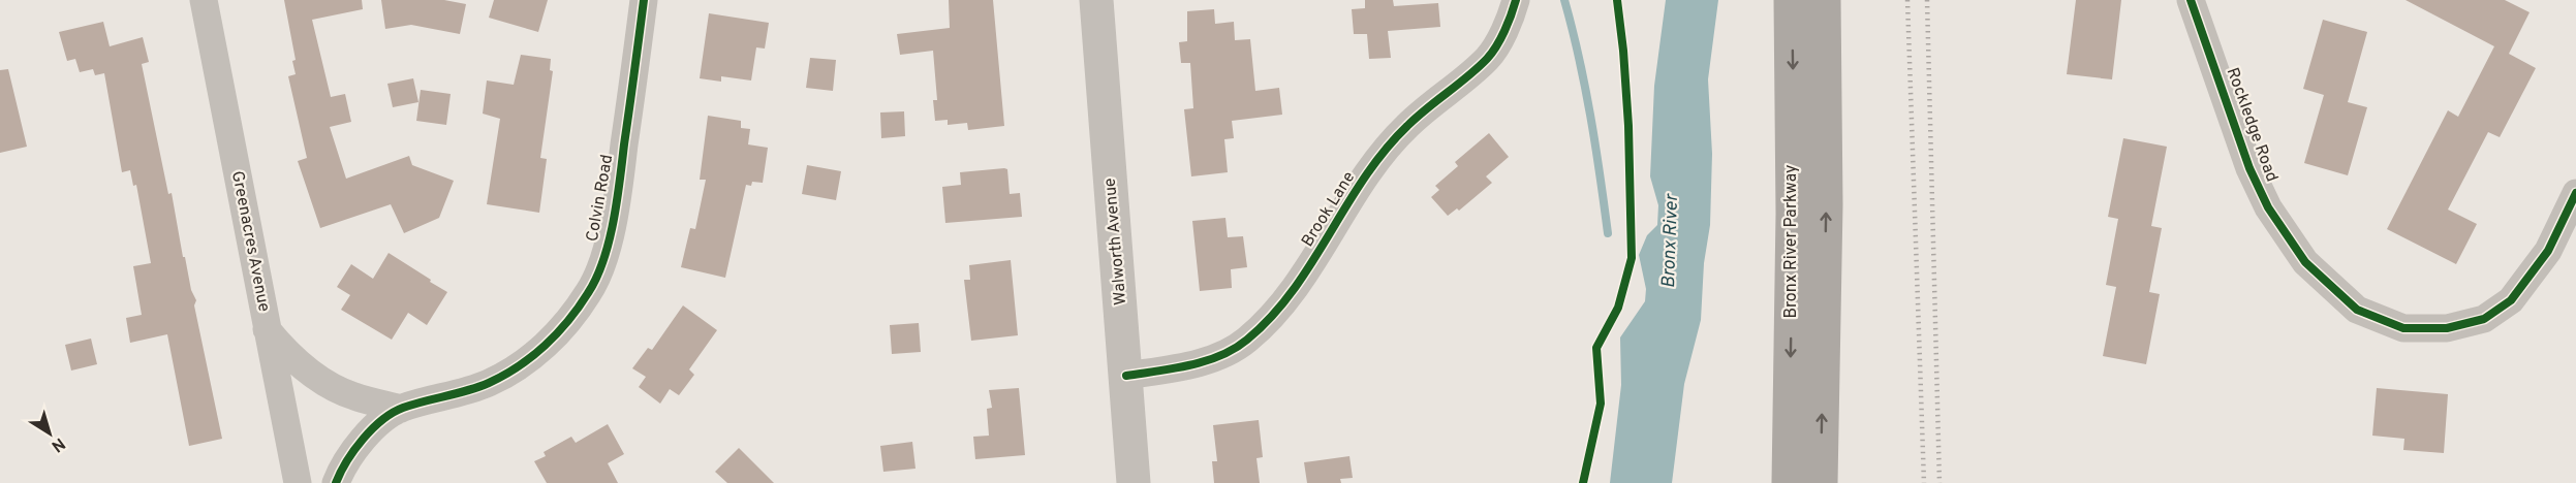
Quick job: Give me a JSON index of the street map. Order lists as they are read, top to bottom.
{
  "streets": {
    "highway": ["Bronx River Parkway"],
    "street": [
      "Rockledge Road",
      "Colvin Road",
      "Brook Lane",
      "Greenacres Avenue",
      "Walworth Avenue"
    ]
  },
  "crossings": [
    ["Colvin Road", "Greenacres Avenue"],
    ["Brook Lane", "Walworth Avenue"]
  ],
  "water": ["Bronx River"],
  "north": "bottom right"
}
